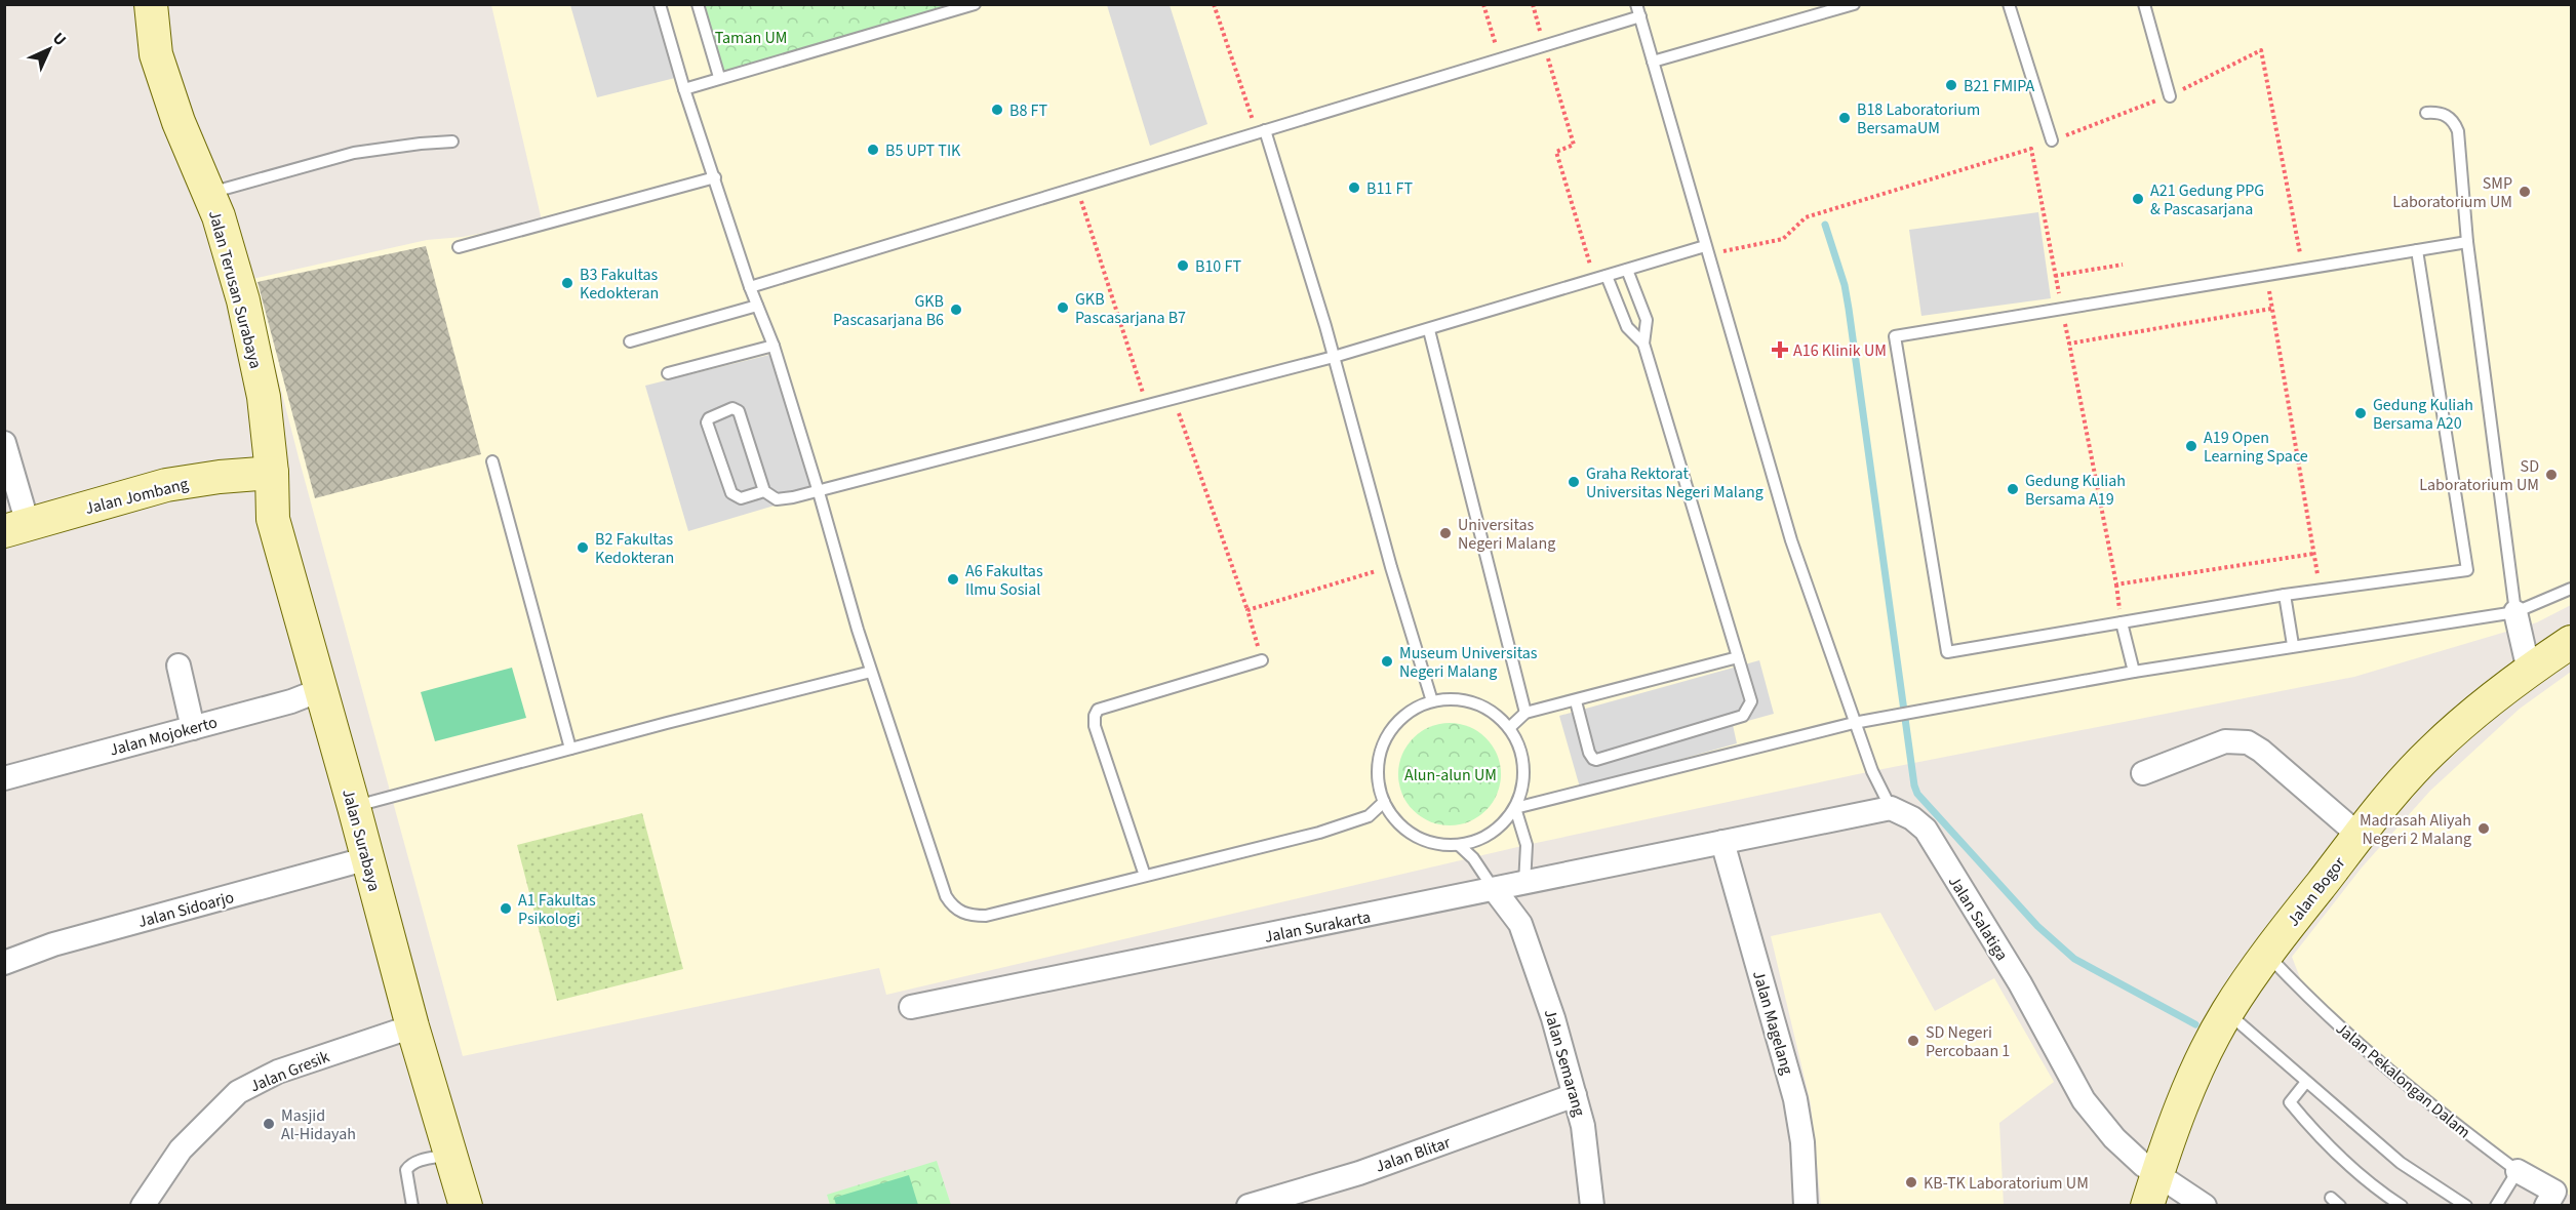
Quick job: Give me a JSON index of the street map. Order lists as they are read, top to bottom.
{
  "streets": {
    "main road": [
      "Jalan Terusan Surabaya",
      "Jalan Jombang",
      "Jalan Surabaya",
      "Jalan Bogor"
    ],
    "street": [
      "Jalan Mojokerto",
      "Jalan Sidoarjo",
      "Jalan Salatiga",
      "Jalan Surakarta",
      "Jalan Magelang",
      "Jalan Semarang",
      "Jalan Gresik",
      "Jalan Blitar"
    ],
    "lane": ["Jalan Pekalongan Dalam"]
  },
  "crossings": [
    ["Jalan Terusan Surabaya", "Jalan Jombang"],
    ["Jalan Terusan Surabaya", "Jalan Surabaya"],
    ["Jalan Jombang", "Jalan Surabaya"],
    ["Jalan Mojokerto", "Jalan Surabaya"],
    ["Jalan Surabaya", "Jalan Sidoarjo"],
    ["Jalan Surabaya", "Jalan Gresik"],
    ["Jalan Bogor", "Jalan Salatiga"],
    ["Jalan Bogor", "Jalan Pekalongan Dalam"],
    ["Jalan Surakarta", "Jalan Magelang"],
    ["Jalan Surakarta", "Jalan Semarang"],
    ["Jalan Semarang", "Jalan Blitar"]
  ],
  "parks": ["Taman UM", "Alun-alun UM"],
  "places": {
    "other": [
      "B21 FMIPA",
      "B8 FT",
      "B18 Laboratorium BersamaUM",
      "B5 UPT TIK",
      "B11 FT",
      "SMP Laboratorium UM",
      "A21 Gedung PPG & Pascasarjana",
      "B10 FT",
      "B3 Fakultas Kedokteran",
      "GKB Pascasarjana B7",
      "GKB Pascasarjana B6",
      "Gedung Kuliah Bersama A20",
      "A19 Open Learning Space",
      "SD Laboratorium UM",
      "Graha Rektorat Universitas Negeri Malang",
      "Gedung Kuliah Bersama A19",
      "Universitas Negeri Malang",
      "B2 Fakultas Kedokteran",
      "A6 Fakultas Ilmu Sosial",
      "Museum Universitas Negeri Malang",
      "Madrasah Aliyah Negeri 2 Malang",
      "A1 Fakultas Psikologi",
      "SD Negeri Percobaan 1",
      "Masjid Al-Hidayah",
      "KB-TK Laboratorium UM"
    ],
    "health": ["A16 Klinik UM"]
  },
  "north": "top right"
}
